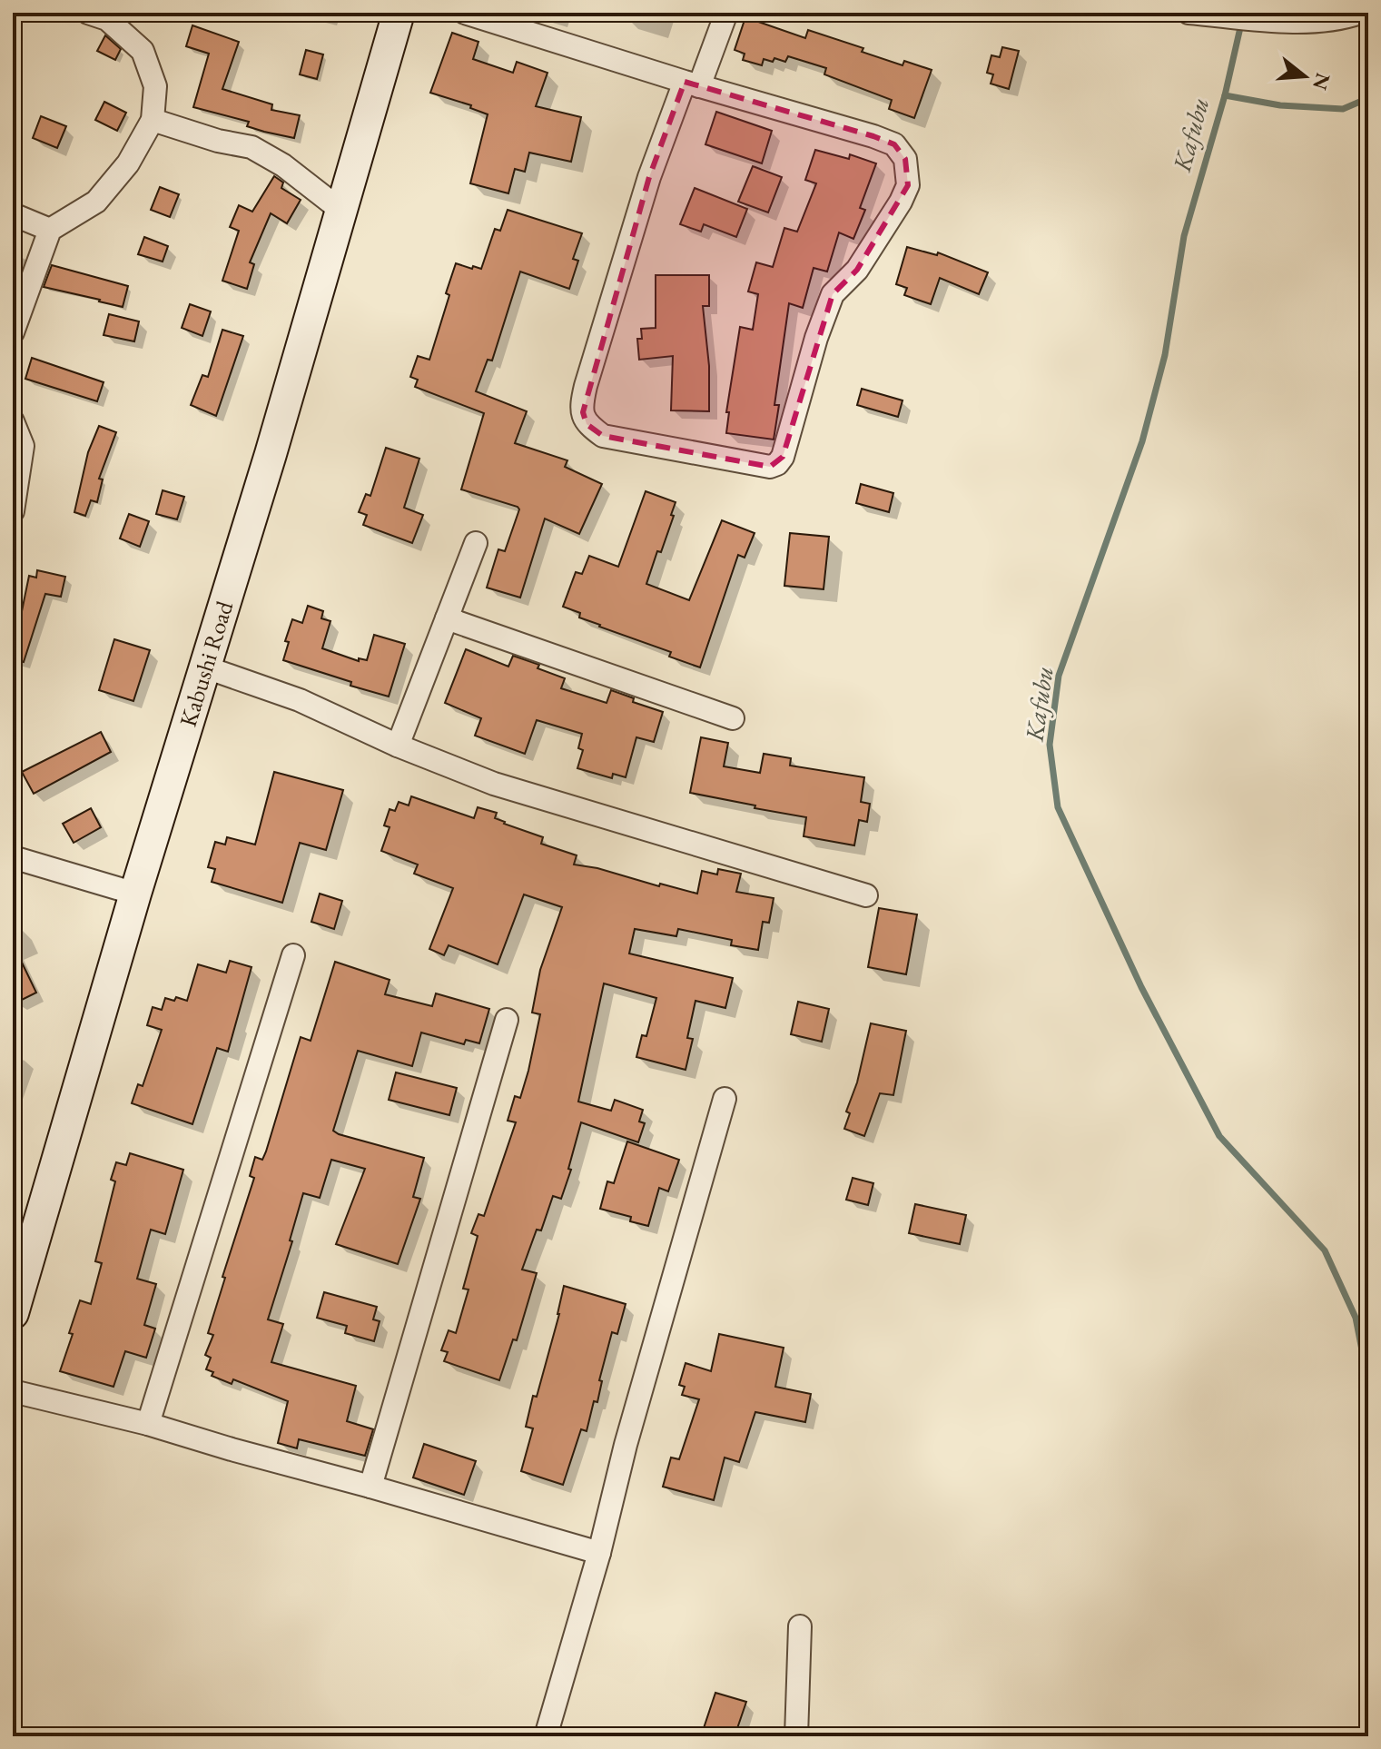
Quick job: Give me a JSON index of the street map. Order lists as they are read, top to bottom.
{
  "streets": {
    "main road": ["Kabushi Road"]
  },
  "water": ["Kafubu"],
  "north": "right"
}
